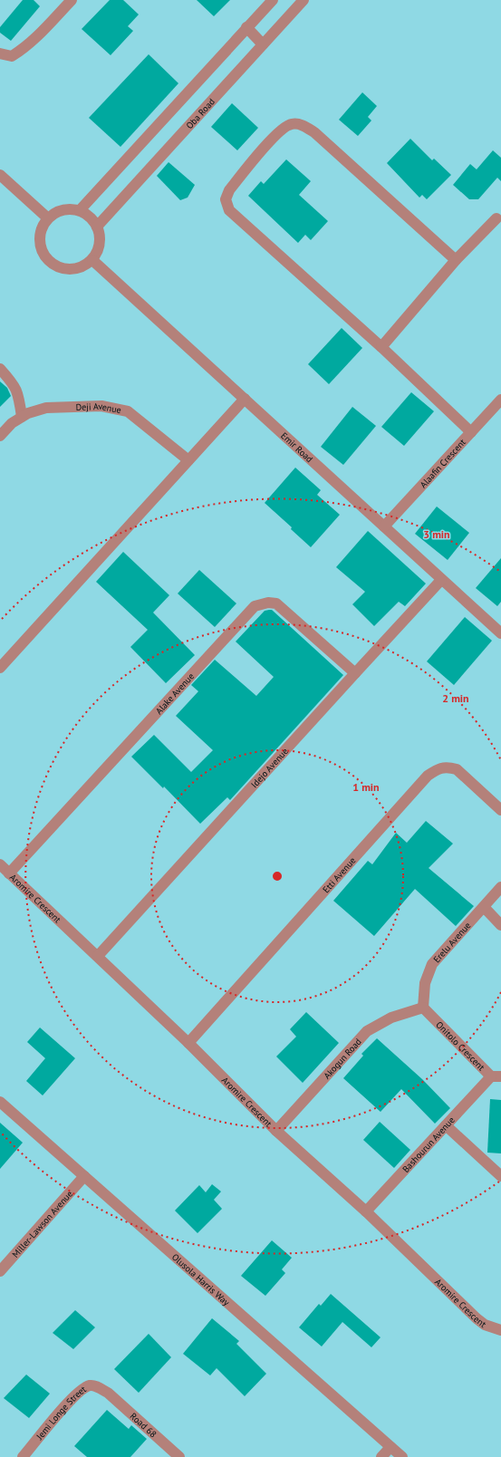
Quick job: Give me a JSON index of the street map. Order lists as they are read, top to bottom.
{
  "streets": {
    "street": [
      "Oba Road",
      "Deji Avenue",
      "Emir Road",
      "Alaafin Crescent",
      "Alake Avenue",
      "Idejo Avenue",
      "Etti Avenue",
      "Aromire Crescent",
      "Erelu Avenue",
      "Onitolo Crescent",
      "Akogun Road",
      "Bashourun Avenue",
      "Miller-Lawson Avenue",
      "Olusola Harris Way",
      "Jemi Longe Street",
      "Road 68"
    ]
  },
  "crossings": [
    ["Oba Road", "Emir Road"],
    ["Emir Road", "Alaafin Crescent"],
    ["Emir Road", "Idejo Avenue"],
    ["Alake Avenue", "Idejo Avenue"],
    ["Alake Avenue", "Aromire Crescent"],
    ["Idejo Avenue", "Aromire Crescent"],
    ["Etti Avenue", "Aromire Crescent"],
    ["Aromire Crescent", "Akogun Road"],
    ["Aromire Crescent", "Bashourun Avenue"],
    ["Erelu Avenue", "Onitolo Crescent"],
    ["Erelu Avenue", "Akogun Road"],
    ["Onitolo Crescent", "Akogun Road"],
    ["Onitolo Crescent", "Bashourun Avenue"],
    ["Miller-Lawson Avenue", "Olusola Harris Way"],
    ["Jemi Longe Street", "Road 68"]
  ],
  "rings": ["3 min", "2 min", "1 min"]
}
